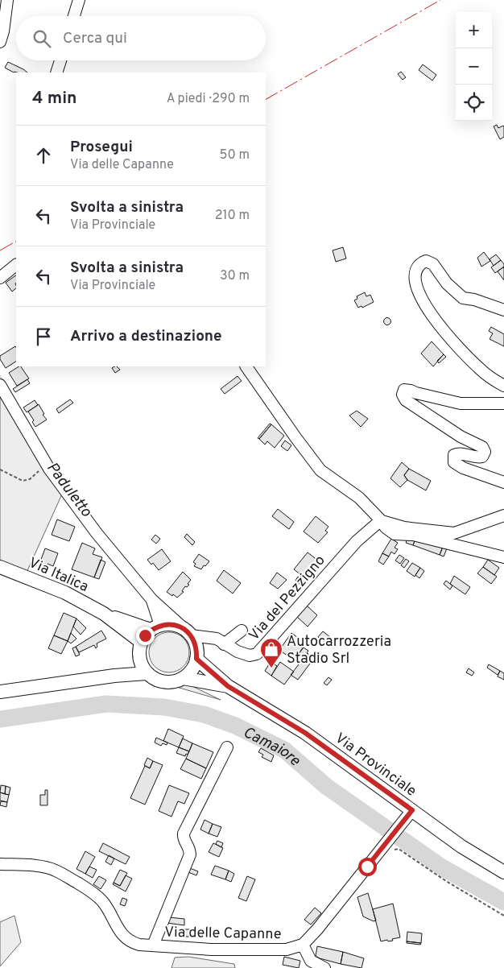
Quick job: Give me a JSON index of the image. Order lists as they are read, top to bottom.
{
  "streets": {
    "main road": ["Via Italica", "Via Provinciale"],
    "street": ["Via del Pezzigno", "Via delle Capanne"]
  },
  "crossings": [
    ["Via Italica", "Via del Pezzigno"],
    ["Via Italica", "Via Provinciale"],
    ["Via del Pezzigno", "Via Provinciale"]
  ],
  "water": ["Paduletto", "Camaiore"],
  "places": {
    "shop": ["Autocarrozzeria Stadio Srl"]
  },
  "page": {
    "map_buttons": ["+", "−"],
    "search": "Cerca qui",
    "heading": ["4 min", "A piedi · 290 m"],
    "list": [
      ["Prosegui", "Via delle Capanne", "50 m"],
      ["Svolta a sinistra", "Via Provinciale", "210 m"],
      ["Svolta a sinistra", "Via Provinciale", "30 m"],
      "Arrivo a destinazione"
    ]
  }
}
